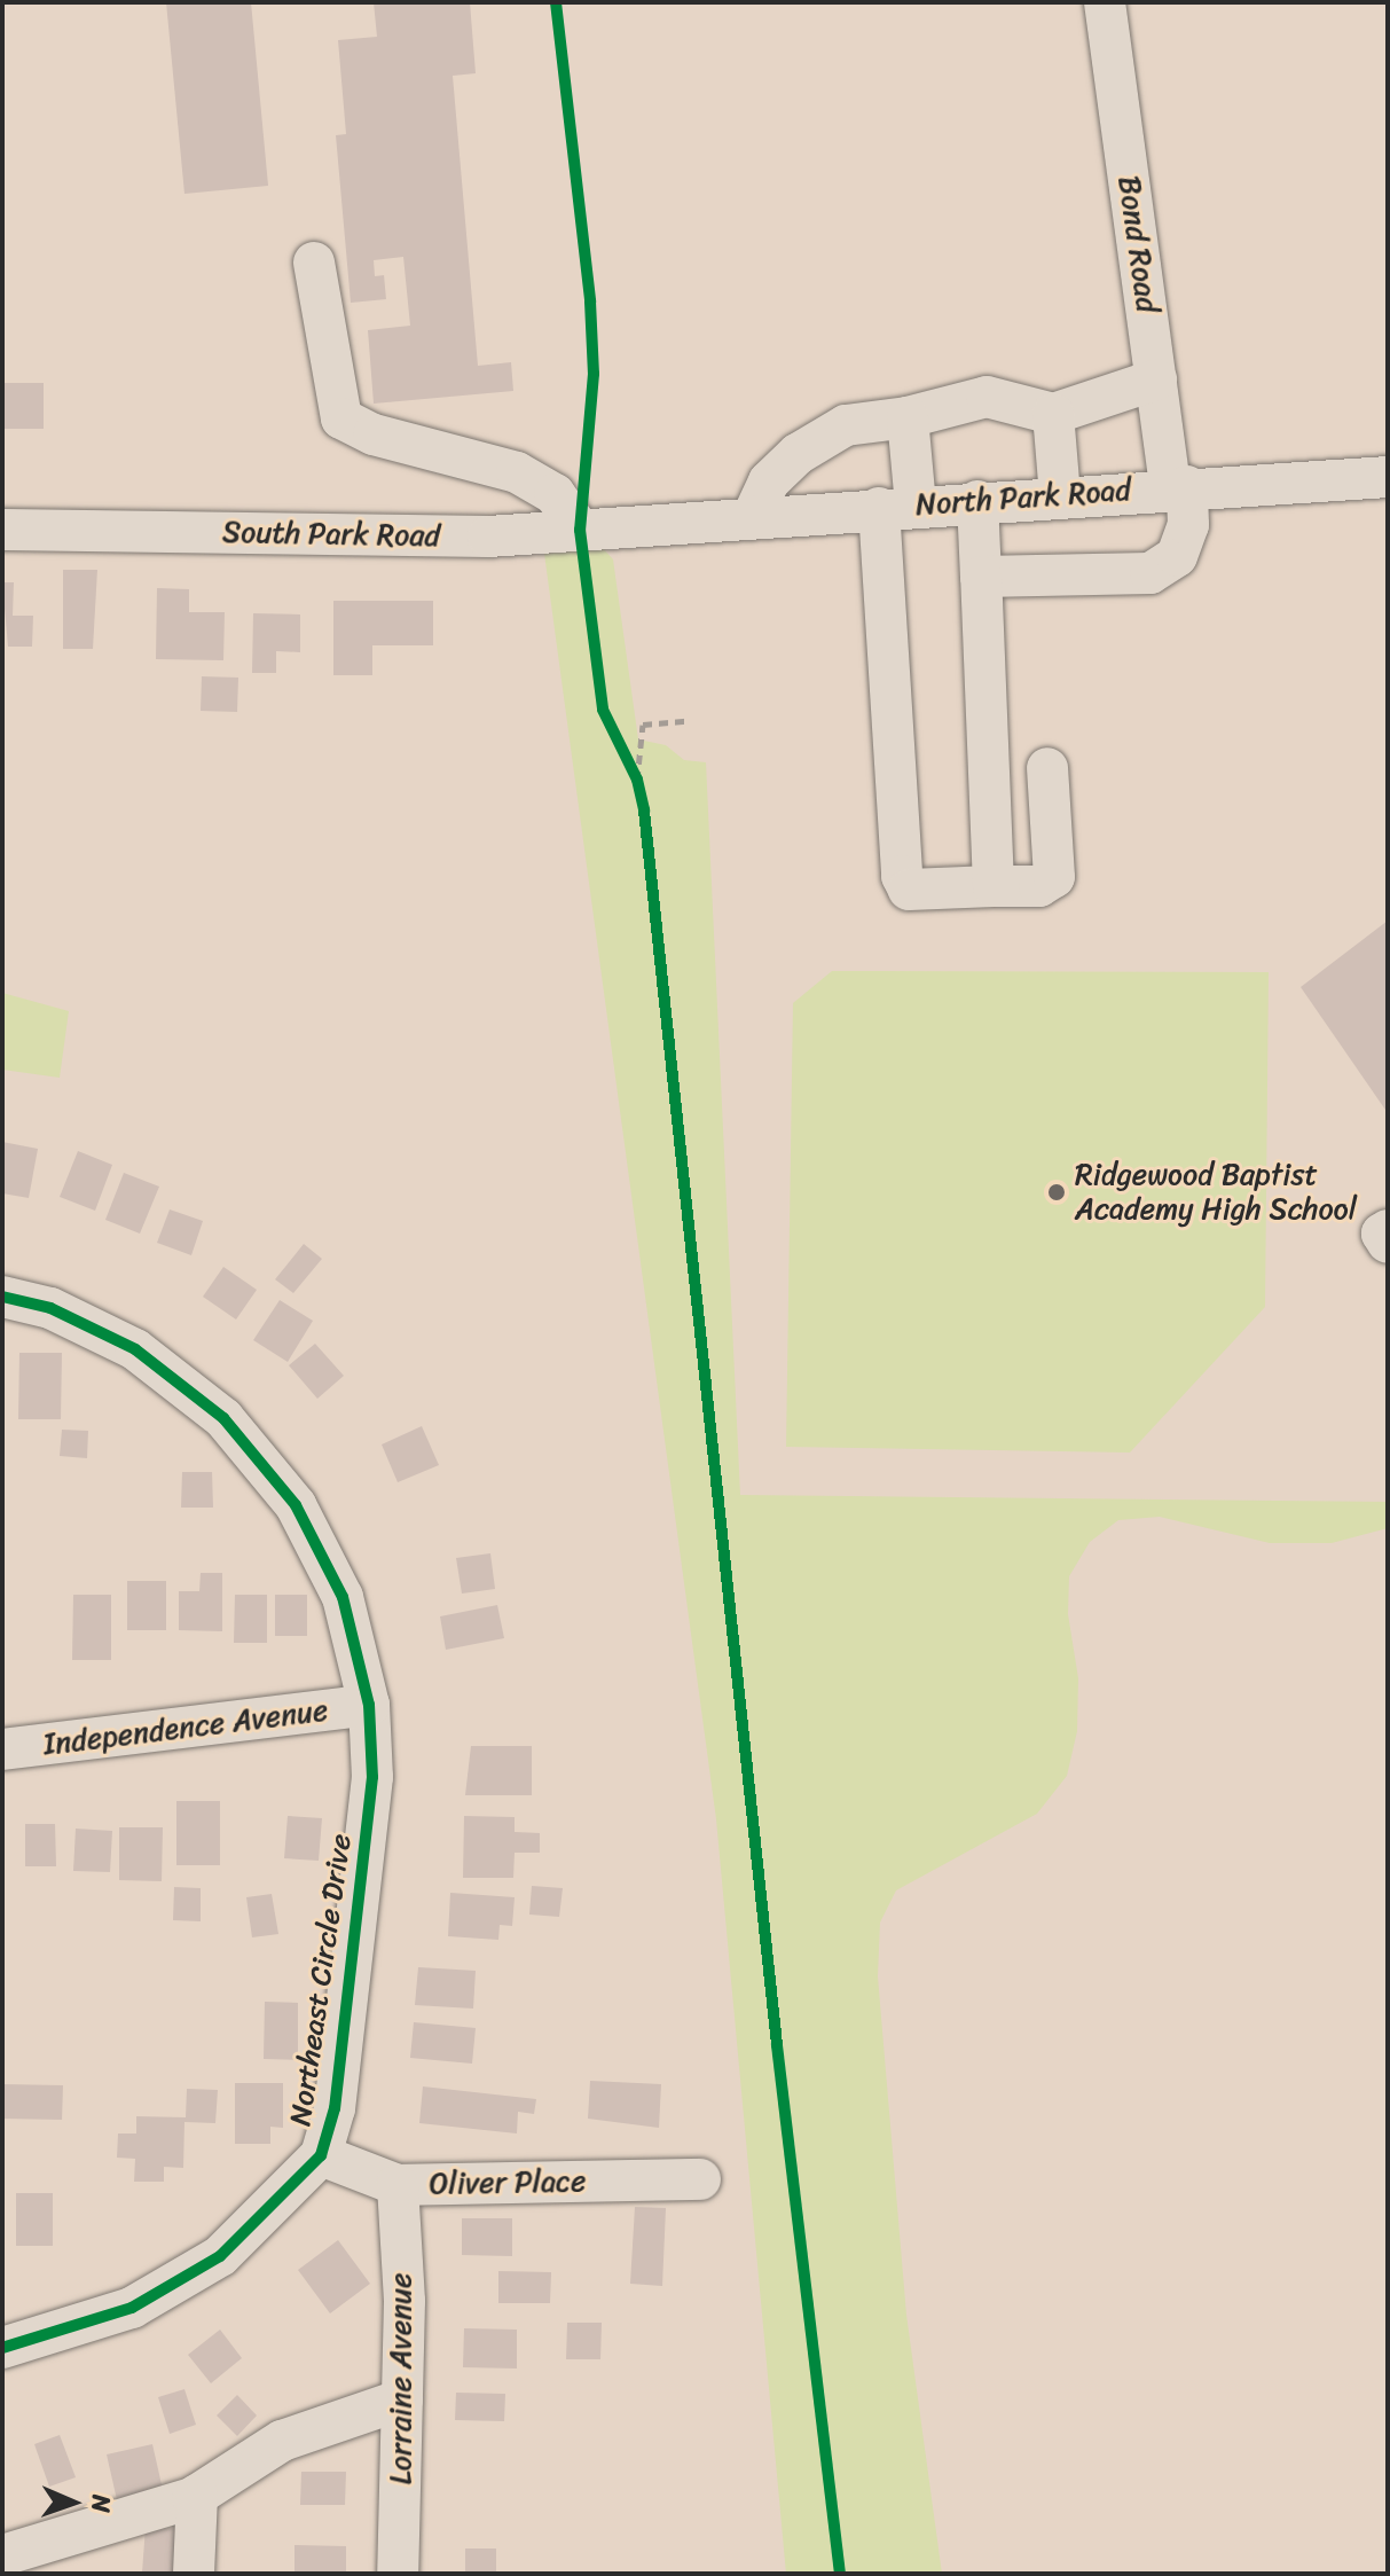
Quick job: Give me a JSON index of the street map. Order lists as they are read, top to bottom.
{
  "streets": {
    "street": [
      "Bond Road",
      "North Park Road",
      "South Park Road",
      "Independence Avenue",
      "Northeast Circle Drive",
      "Oliver Place",
      "Lorraine Avenue"
    ]
  },
  "crossings": [
    ["Bond Road", "North Park Road"],
    ["North Park Road", "South Park Road"],
    ["Independence Avenue", "Northeast Circle Drive"],
    ["Northeast Circle Drive", "Oliver Place"],
    ["Oliver Place", "Lorraine Avenue"]
  ],
  "places": ["Ridgewood Baptist Academy High School"],
  "north": "right"
}
